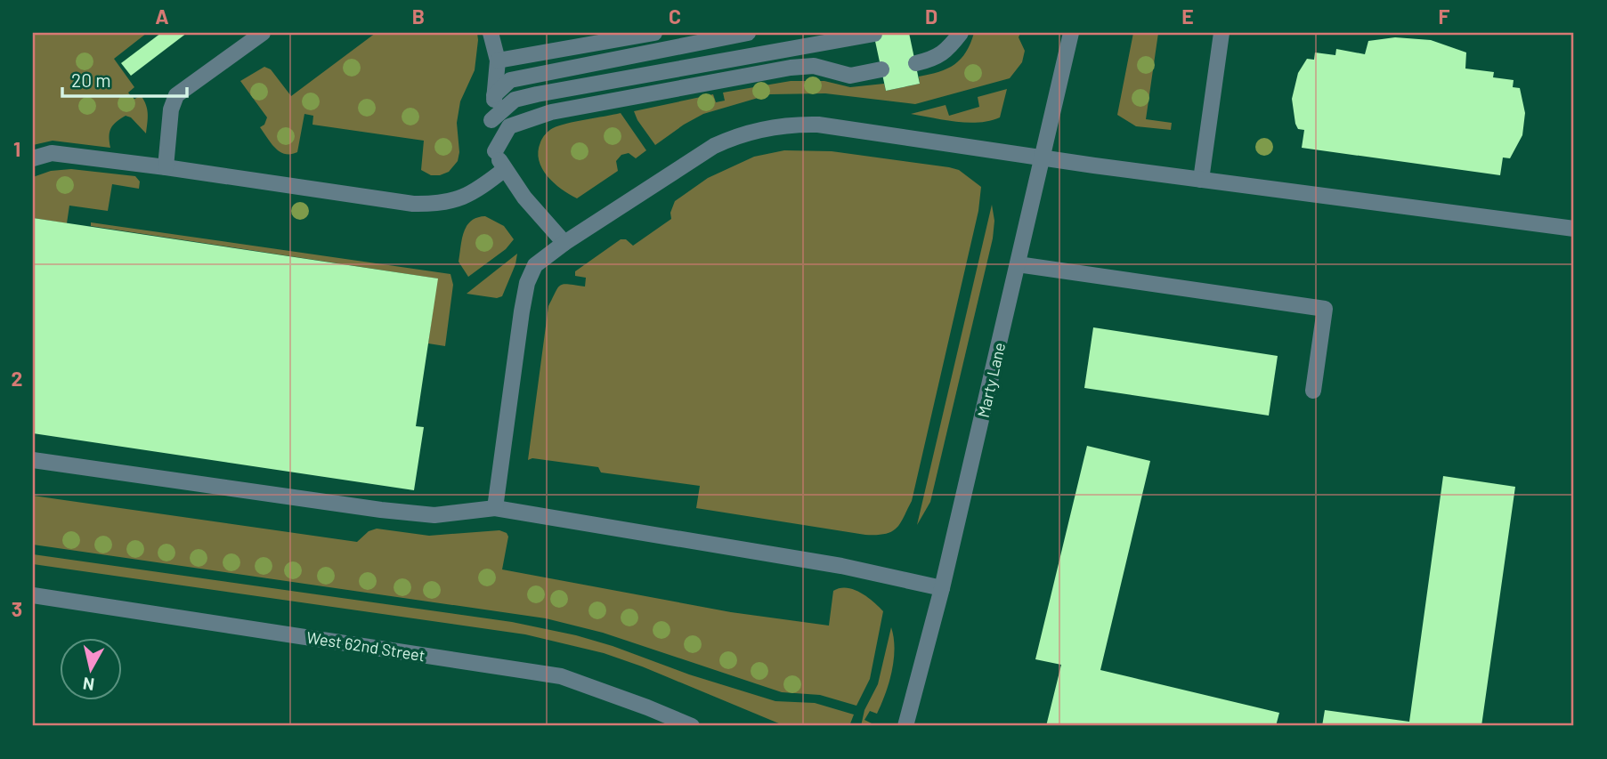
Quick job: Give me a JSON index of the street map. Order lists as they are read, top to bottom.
{
  "streets": {
    "street": ["Marty Lane", "West 62nd Street"]
  },
  "scale_bar": "20 m",
  "north": "bottom",
  "grid": {
    "columns": [
      "A",
      "B",
      "C",
      "D",
      "E",
      "F"
    ],
    "rows": ["1", "2", "3"]
  }
}
